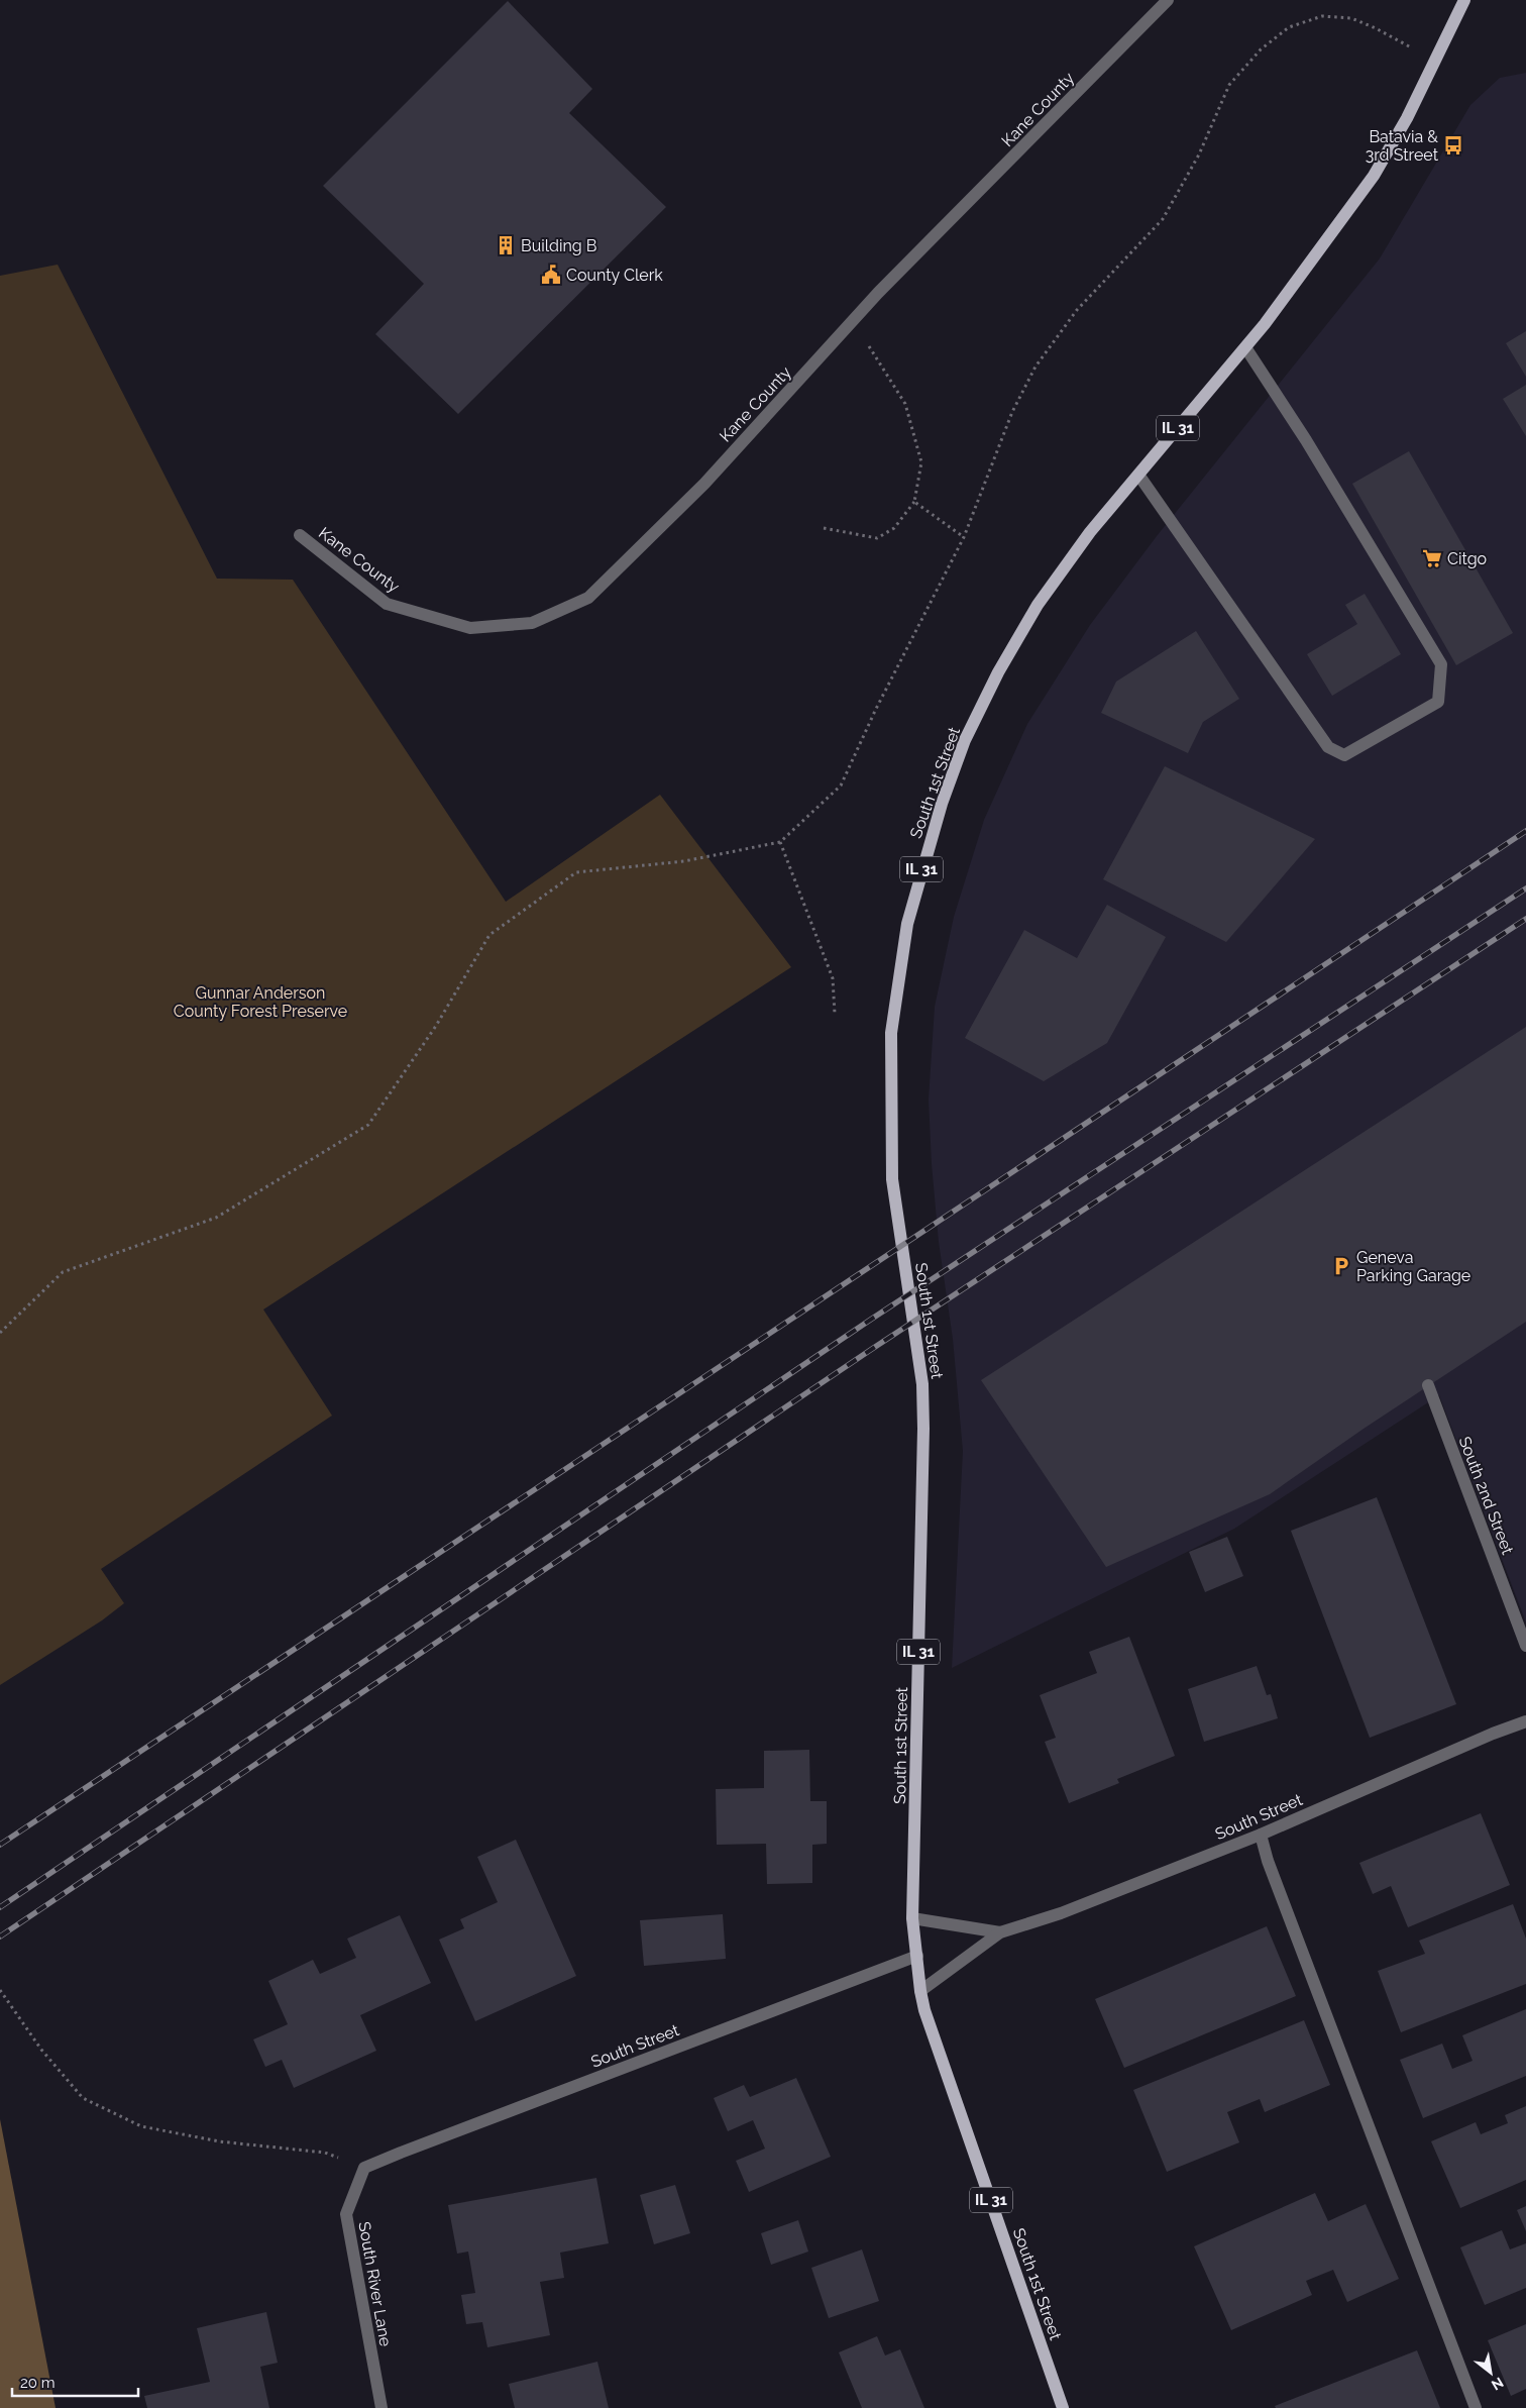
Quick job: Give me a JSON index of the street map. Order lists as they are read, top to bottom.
{
  "streets": {
    "main road": ["IL 31", "South 1st Street"],
    "street": [
      "Kane County",
      "South 2nd Street",
      "South Street",
      "South River Lane"
    ]
  },
  "crossings": [
    ["IL 31", "South 1st Street"],
    ["South 1st Street", "South Street"],
    ["South Street", "South River Lane"]
  ],
  "parks": ["Gunnar Anderson County Forest Preserve"],
  "places": {
    "bus stop": ["Batavia & 3rd Street"],
    "building": ["Building B"],
    "public building": ["County Clerk"],
    "supermarket": ["Citgo"],
    "parking": ["Geneva Parking Garage"]
  },
  "scale_bar": "20 m",
  "north": "bottom right"
}
